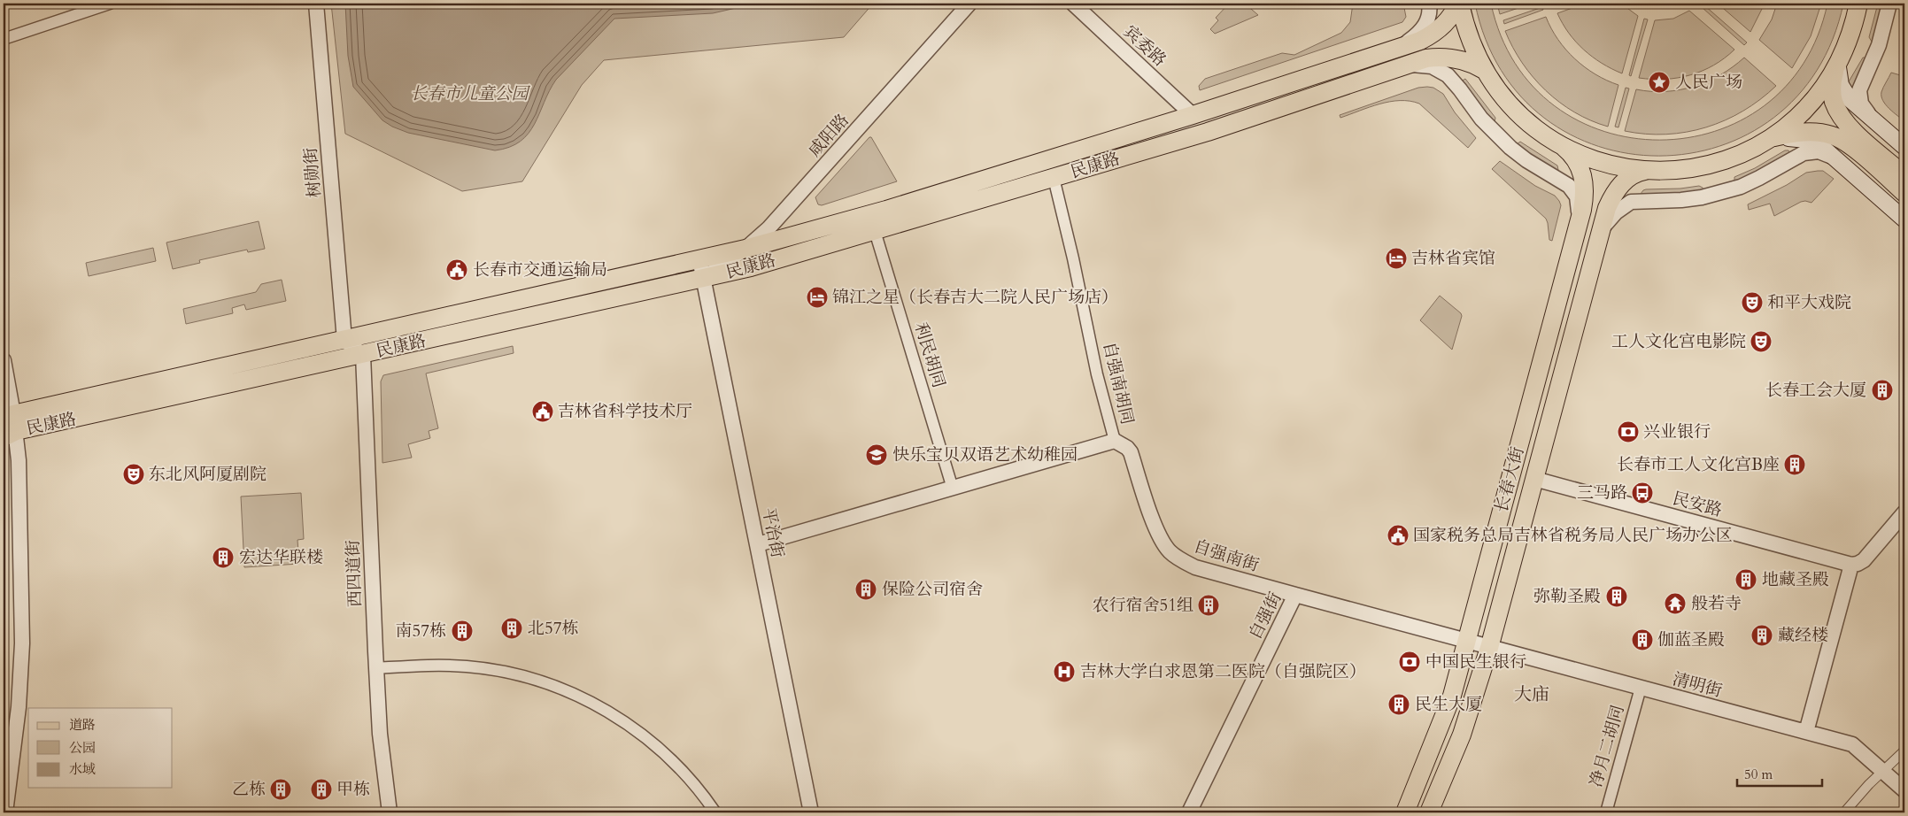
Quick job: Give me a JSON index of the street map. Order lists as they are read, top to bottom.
{
  "streets": {
    "main road": ["民康路", "长春大街"],
    "street": [
      "宾委路",
      "咸阳路",
      "树勋街",
      "利民胡同",
      "自强南胡同",
      "民安路",
      "平治街",
      "自强南街",
      "西四道街",
      "自强街",
      "清明街",
      "净月二胡同"
    ]
  },
  "crossings": [
    ["宾委路", "民康路"],
    ["咸阳路", "民康路"],
    ["咸阳路", "平治街"],
    ["民康路", "树勋街"],
    ["民康路", "利民胡同"],
    ["民康路", "自强南胡同"],
    ["民康路", "平治街"],
    ["民康路", "西四道街"],
    ["利民胡同", "自强南胡同"],
    ["自强南胡同", "平治街"],
    ["自强南胡同", "自强南街"],
    ["长春大街", "民安路"],
    ["长春大街", "自强街"],
    ["长春大街", "清明街"],
    ["自强南街", "自强街"],
    ["自强街", "清明街"],
    ["清明街", "净月二胡同"]
  ],
  "districts": ["大庙"],
  "parks": ["长春市儿童公园"],
  "places": {
    "place": ["人民广场"],
    "hotel": ["吉林省宾馆", "锦江之星（长春吉大二院人民广场店）"],
    "public building": ["长春市交通运输局", "吉林省科学技术厅", "国家税务总局吉林省税务局人民广场办公区"],
    "theatre": ["和平大戏院", "工人文化宫电影院", "东北风阿厦剧院"],
    "building": [
      "长春工会大厦",
      "长春市工人文化宫B座",
      "宏达华联楼",
      "地藏圣殿",
      "保险公司宿舍",
      "弥勒圣殿",
      "农行宿舍51组",
      "北57栋",
      "南57栋",
      "藏经楼",
      "伽蓝圣殿",
      "民生大厦",
      "乙栋",
      "甲栋"
    ],
    "bank": ["兴业银行", "中国民生银行"],
    "school or university": ["快乐宝贝双语艺术幼稚园"],
    "bus stop": ["三马路"],
    "temple": ["般若寺"],
    "hospital": ["吉林大学白求恩第二医院（自强院区）"]
  },
  "legend": ["道路", "公园", "水域"],
  "scale_bar": "50 m"
}
